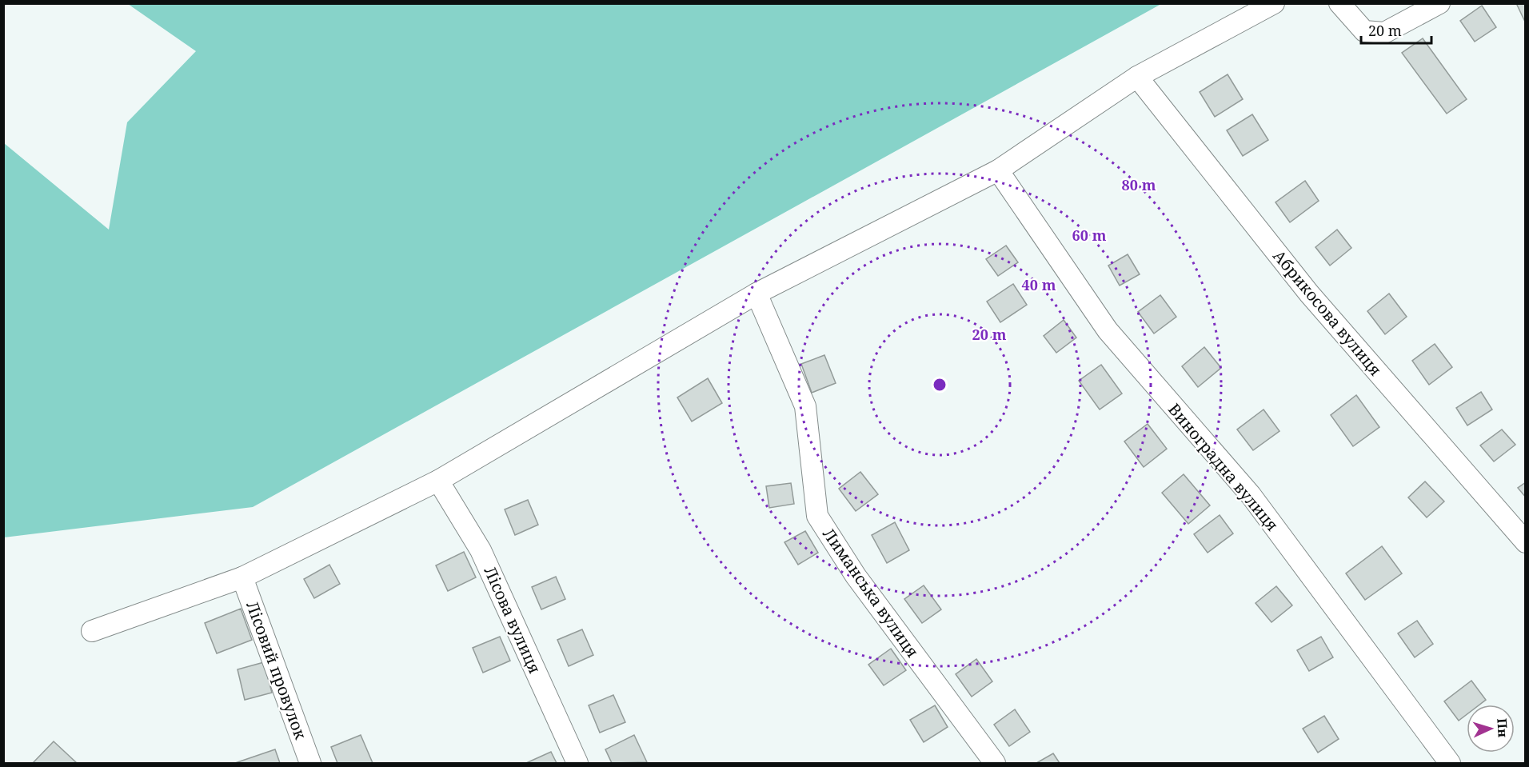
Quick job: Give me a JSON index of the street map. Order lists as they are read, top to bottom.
{
  "streets": {
    "street": [
      "Абрикосова вулиця",
      "Виноградна вулиця",
      "Лиманська вулиця",
      "Лісова вулиця",
      "Лісовий провулок"
    ]
  },
  "scale_bar": "20 m",
  "north": "right",
  "rings": [
    "80 m",
    "60 m",
    "40 m",
    "20 m"
  ]
}
